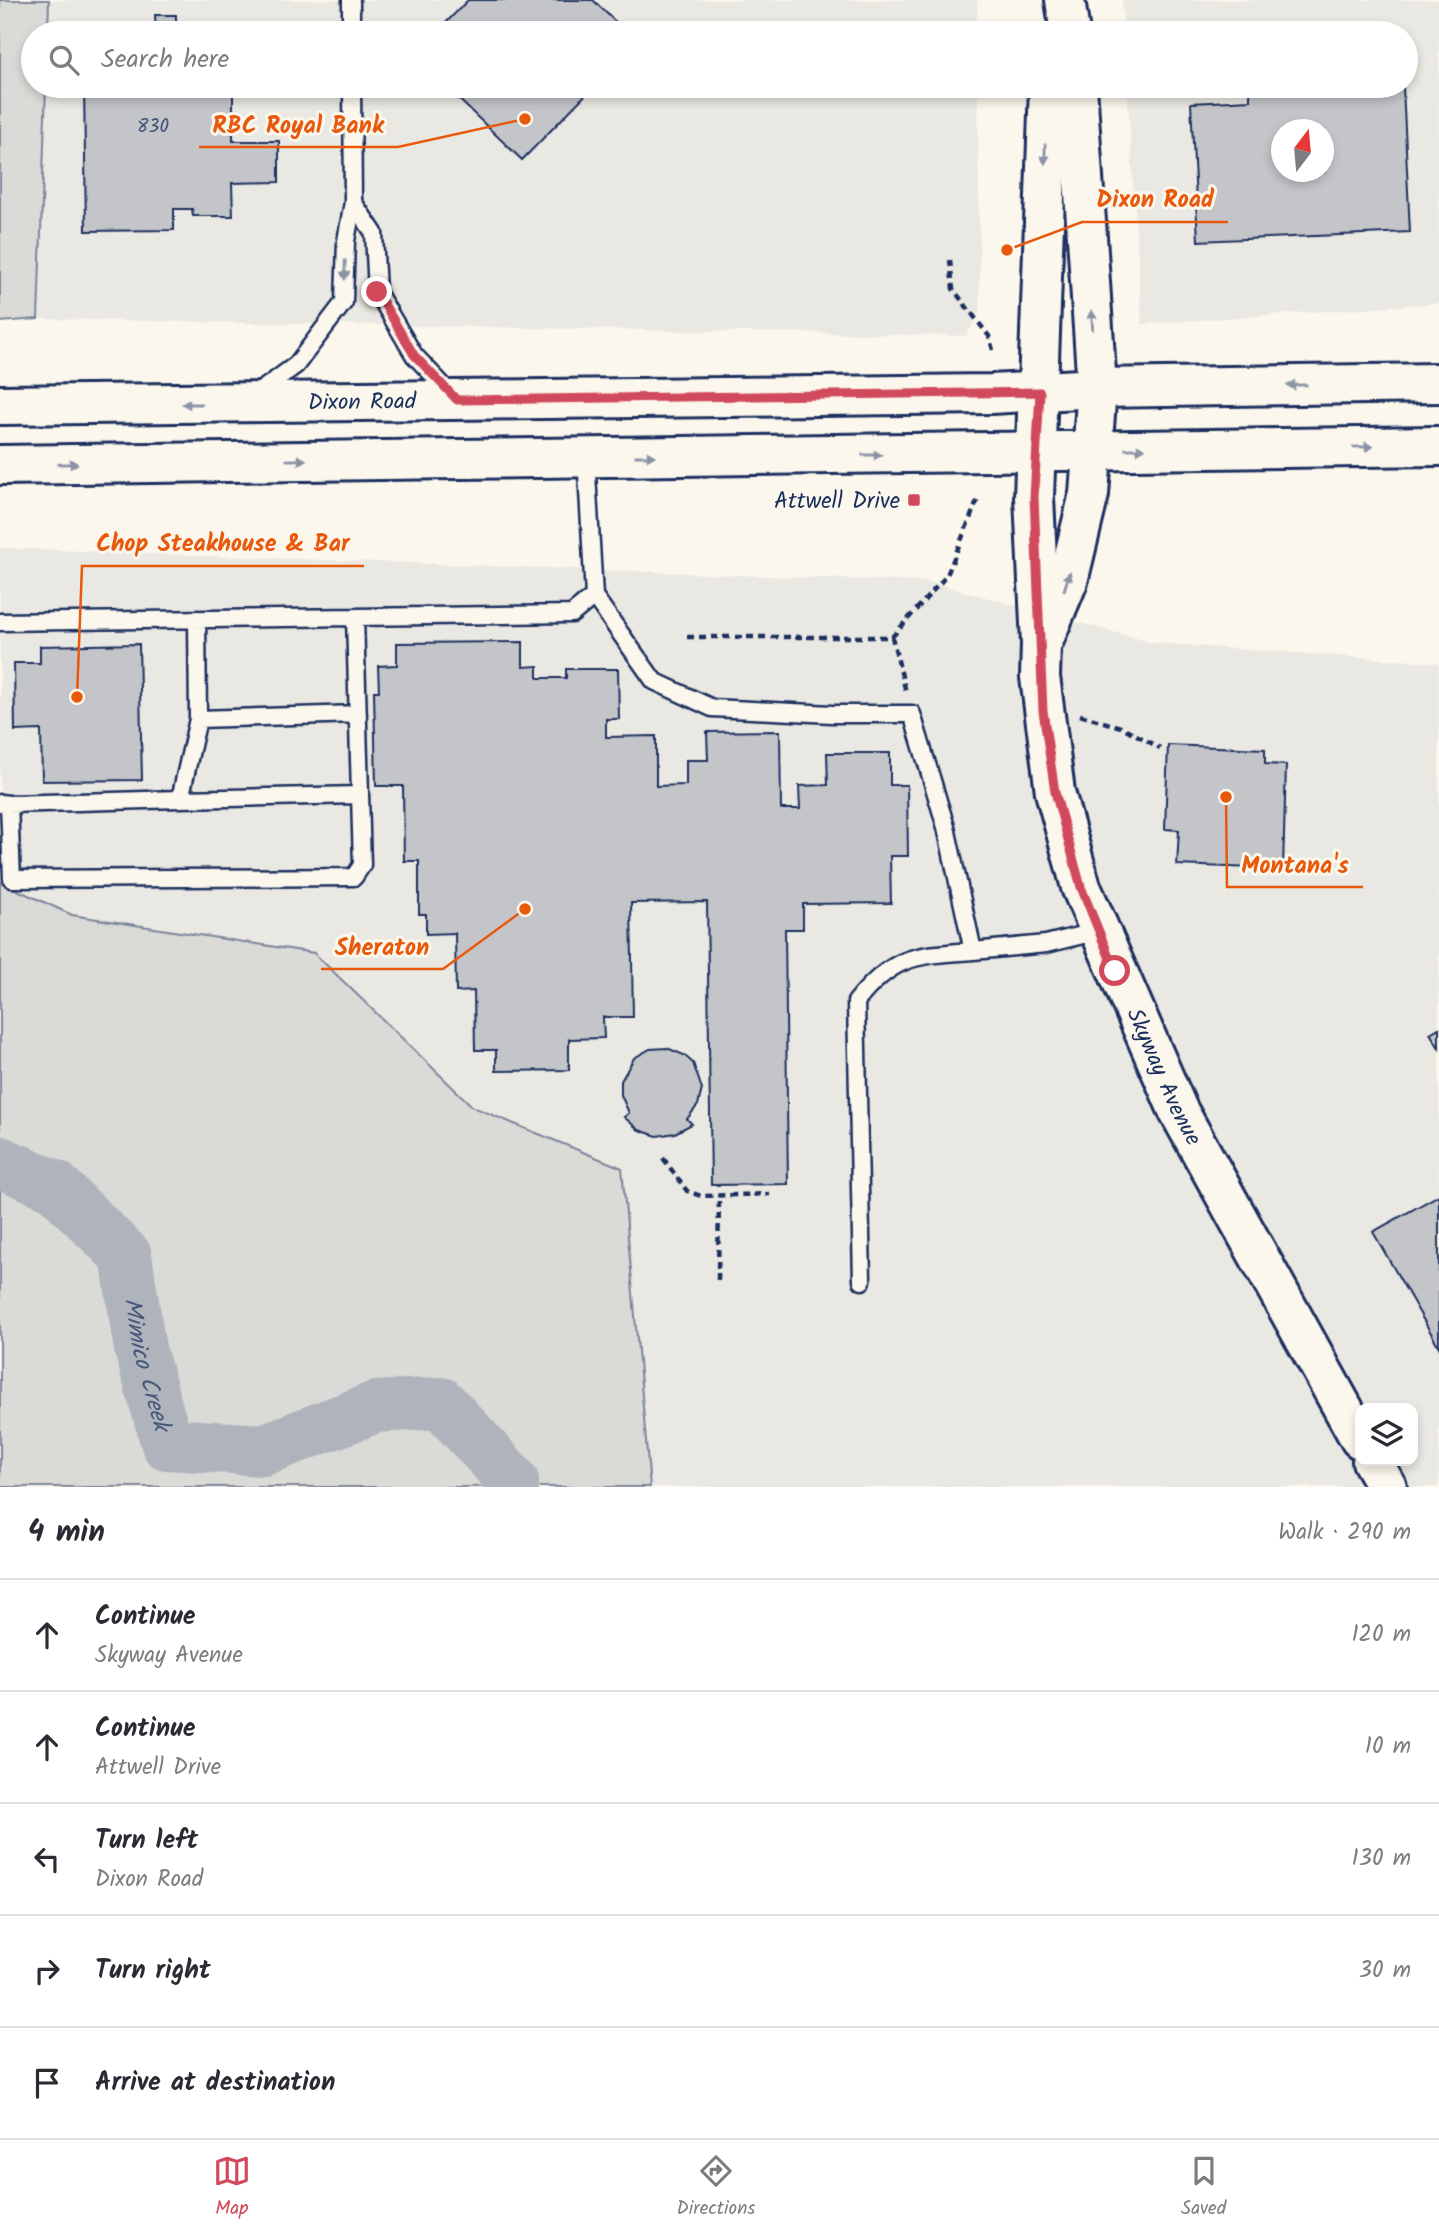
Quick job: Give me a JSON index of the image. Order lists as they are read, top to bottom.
{
  "streets": {
    "main road": ["Dixon Road", "Skyway Avenue"]
  },
  "water": ["Mimico Creek"],
  "places": {
    "other": [
      "RBC Royal Bank",
      "Dixon Road",
      "Chop Steakhouse & Bar",
      "Montana's",
      "Sheraton"
    ],
    "transit": ["Attwell Drive"]
  },
  "house_numbers": ["830"],
  "north": "top",
  "page": {
    "search": "Search here",
    "heading": ["4 min", "Walk · 290 m"],
    "list": [
      ["Continue", "Skyway Avenue", "120 m"],
      ["Continue", "Attwell Drive", "10 m"],
      ["Turn left", "Dixon Road", "130 m"],
      ["Turn right", "30 m"],
      "Arrive at destination"
    ],
    "nav": ["Map", "Directions", "Saved"]
  }
}
